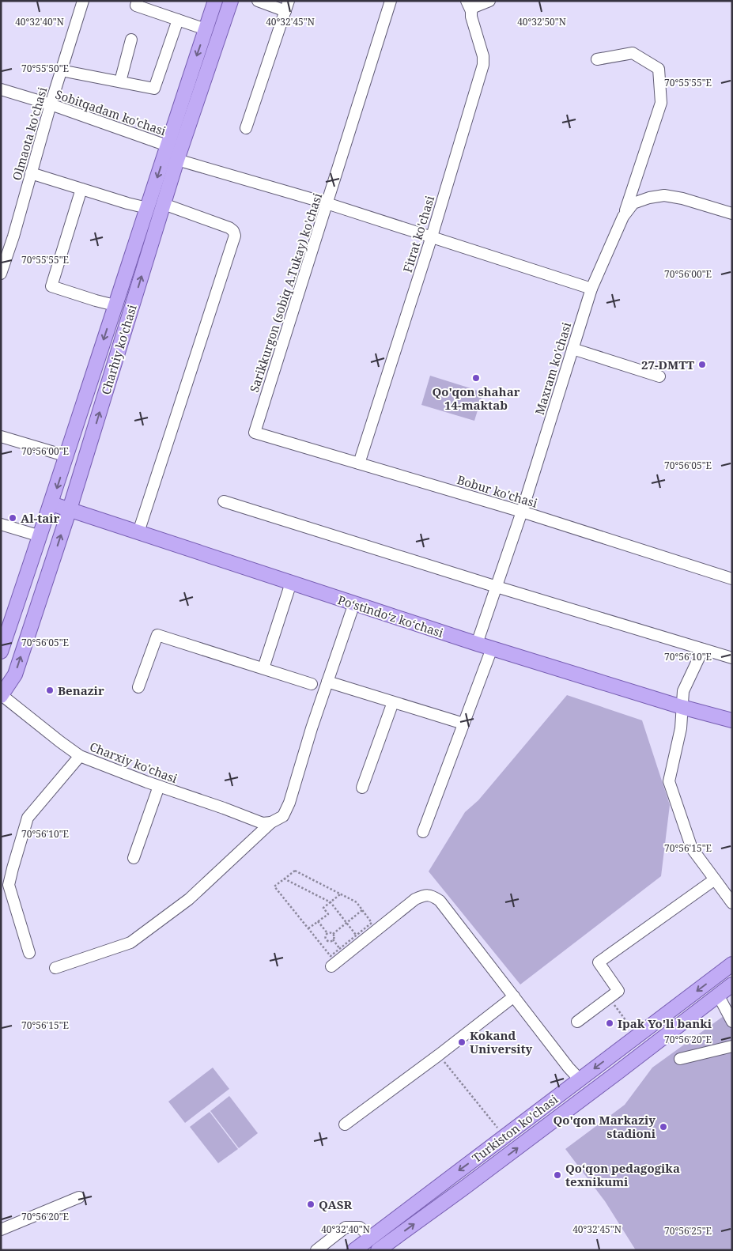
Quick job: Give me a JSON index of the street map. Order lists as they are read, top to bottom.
{
  "streets": {
    "main road": ["Charhiy ko'chasi", "Poʻstindoʻz koʻchasi", "Turkiston ko'chasi"],
    "street": [
      "Sobitqadam ko'chasi",
      "Olmaota ko'chasi",
      "Fitrat ko'chasi",
      "Sarikkurgon (sobiq A.Tukay) ko'chasi",
      "Maxram ko'chasi",
      "Bobur ko'chasi",
      "Charxiy ko'chasi"
    ]
  },
  "crossings": [
    ["Sobitqadam ko'chasi", "Olmaota ko'chasi"],
    ["Sobitqadam ko'chasi", "Charhiy ko'chasi"],
    ["Fitrat ko'chasi", "Bobur ko'chasi"],
    ["Sarikkurgon (sobiq A.Tukay) ko'chasi", "Bobur ko'chasi"],
    ["Charhiy ko'chasi", "Poʻstindoʻz koʻchasi"],
    ["Charhiy ko'chasi", "Charxiy ko'chasi"],
    ["Maxram ko'chasi", "Bobur ko'chasi"],
    ["Maxram ko'chasi", "Poʻstindoʻz koʻchasi"]
  ],
  "places": [
    "27-DMTT",
    "Qo'qon shahar 14-maktab",
    "Al-tair",
    "Benazir",
    "Ipak Yo'li banki",
    "Kokand University",
    "Qo'qon Markaziy stadioni",
    "Qo‘qon pedagogika texnikumi",
    "QASR"
  ],
  "coordinates": [
    "40°32'40\"N",
    "40°32'45\"N",
    "40°32'50\"N",
    "70°55'50\"E",
    "70°55'55\"E",
    "70°56'00\"E",
    "70°56'05\"E",
    "70°56'10\"E",
    "70°56'15\"E",
    "70°56'20\"E",
    "70°56'25\"E"
  ]
}
